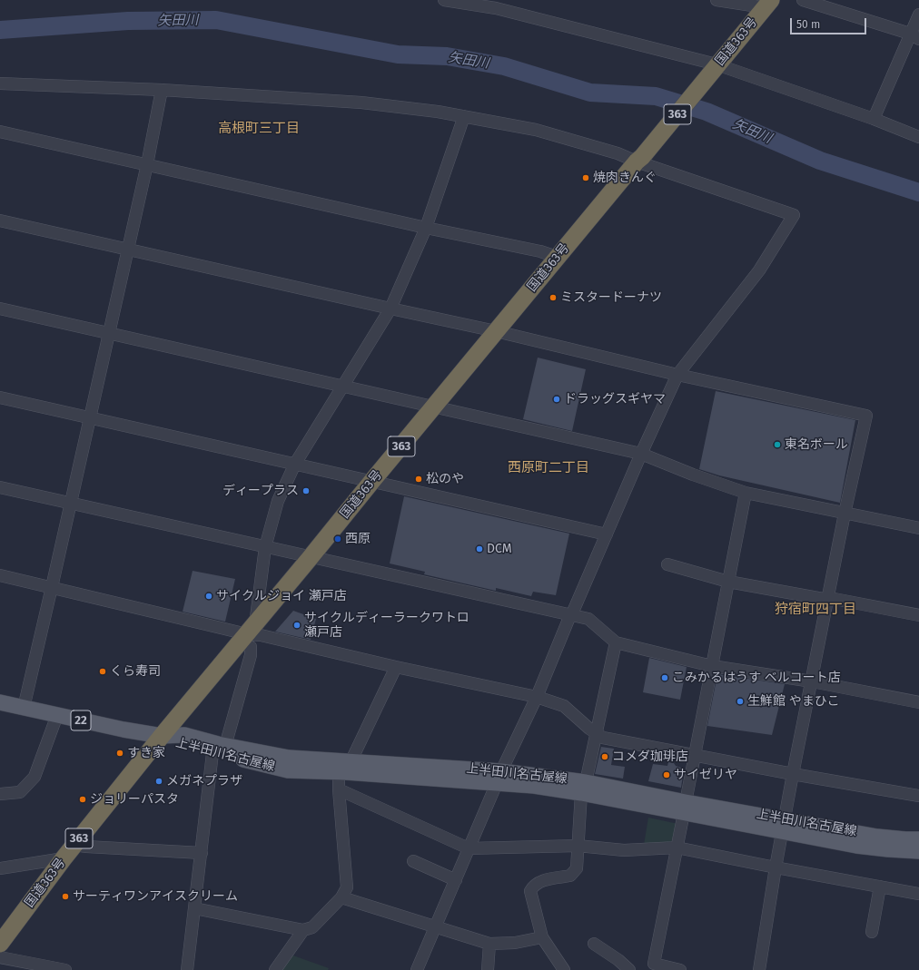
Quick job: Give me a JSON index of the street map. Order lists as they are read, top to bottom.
{
  "streets": {
    "highway": ["国道363号", "363"],
    "main road": ["22", "上半田川名古屋線"]
  },
  "crossings": [
    ["国道363号", "22"],
    ["国道363号", "上半田川名古屋線"],
    ["22", "上半田川名古屋線"]
  ],
  "districts": ["高根町三丁目", "西原町二丁目", "狩宿町四丁目"],
  "water": ["矢田川"],
  "places": [
    "焼肉きんぐ",
    "ミスタードーナツ",
    "ドラッグスギヤマ",
    "東名ボール",
    "松のや",
    "ディープラス",
    "西原",
    "DCM",
    "サイクルジョイ 瀬戸店",
    "サイクルディーラークワトロ 瀬戸店",
    "くら寿司",
    "こみかるはうす ベルコート店",
    "生鮮館 やまひこ",
    "すき家",
    "コメダ珈琲店",
    "サイゼリヤ",
    "メガネプラザ",
    "ジョリーパスタ",
    "サーティワンアイスクリーム"
  ],
  "scale_bar": "50 m"
}
